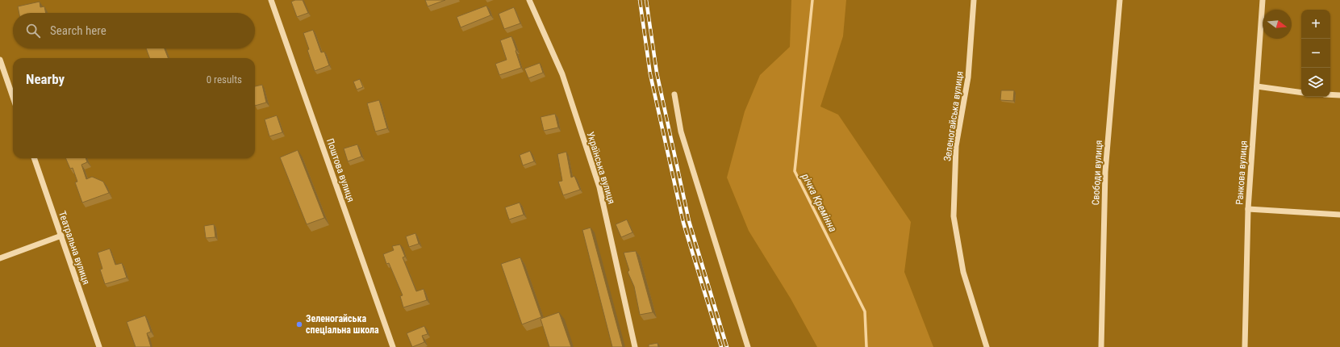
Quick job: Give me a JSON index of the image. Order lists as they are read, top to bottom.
{
  "streets": {
    "street": [
      "Зеленогайська вулиця",
      "Українська вулиця",
      "Поштова вулиця",
      "Свободи вулиця",
      "Ранкова вулиця",
      "Театральна вулиця"
    ]
  },
  "water": ["річка Кремінна"],
  "places": ["Зеленогайська спеціальна школа"],
  "north": "right",
  "page": {
    "map_buttons": ["+", "−"],
    "search": "Search here",
    "heading": ["Nearby", "0 results"]
  }
}
